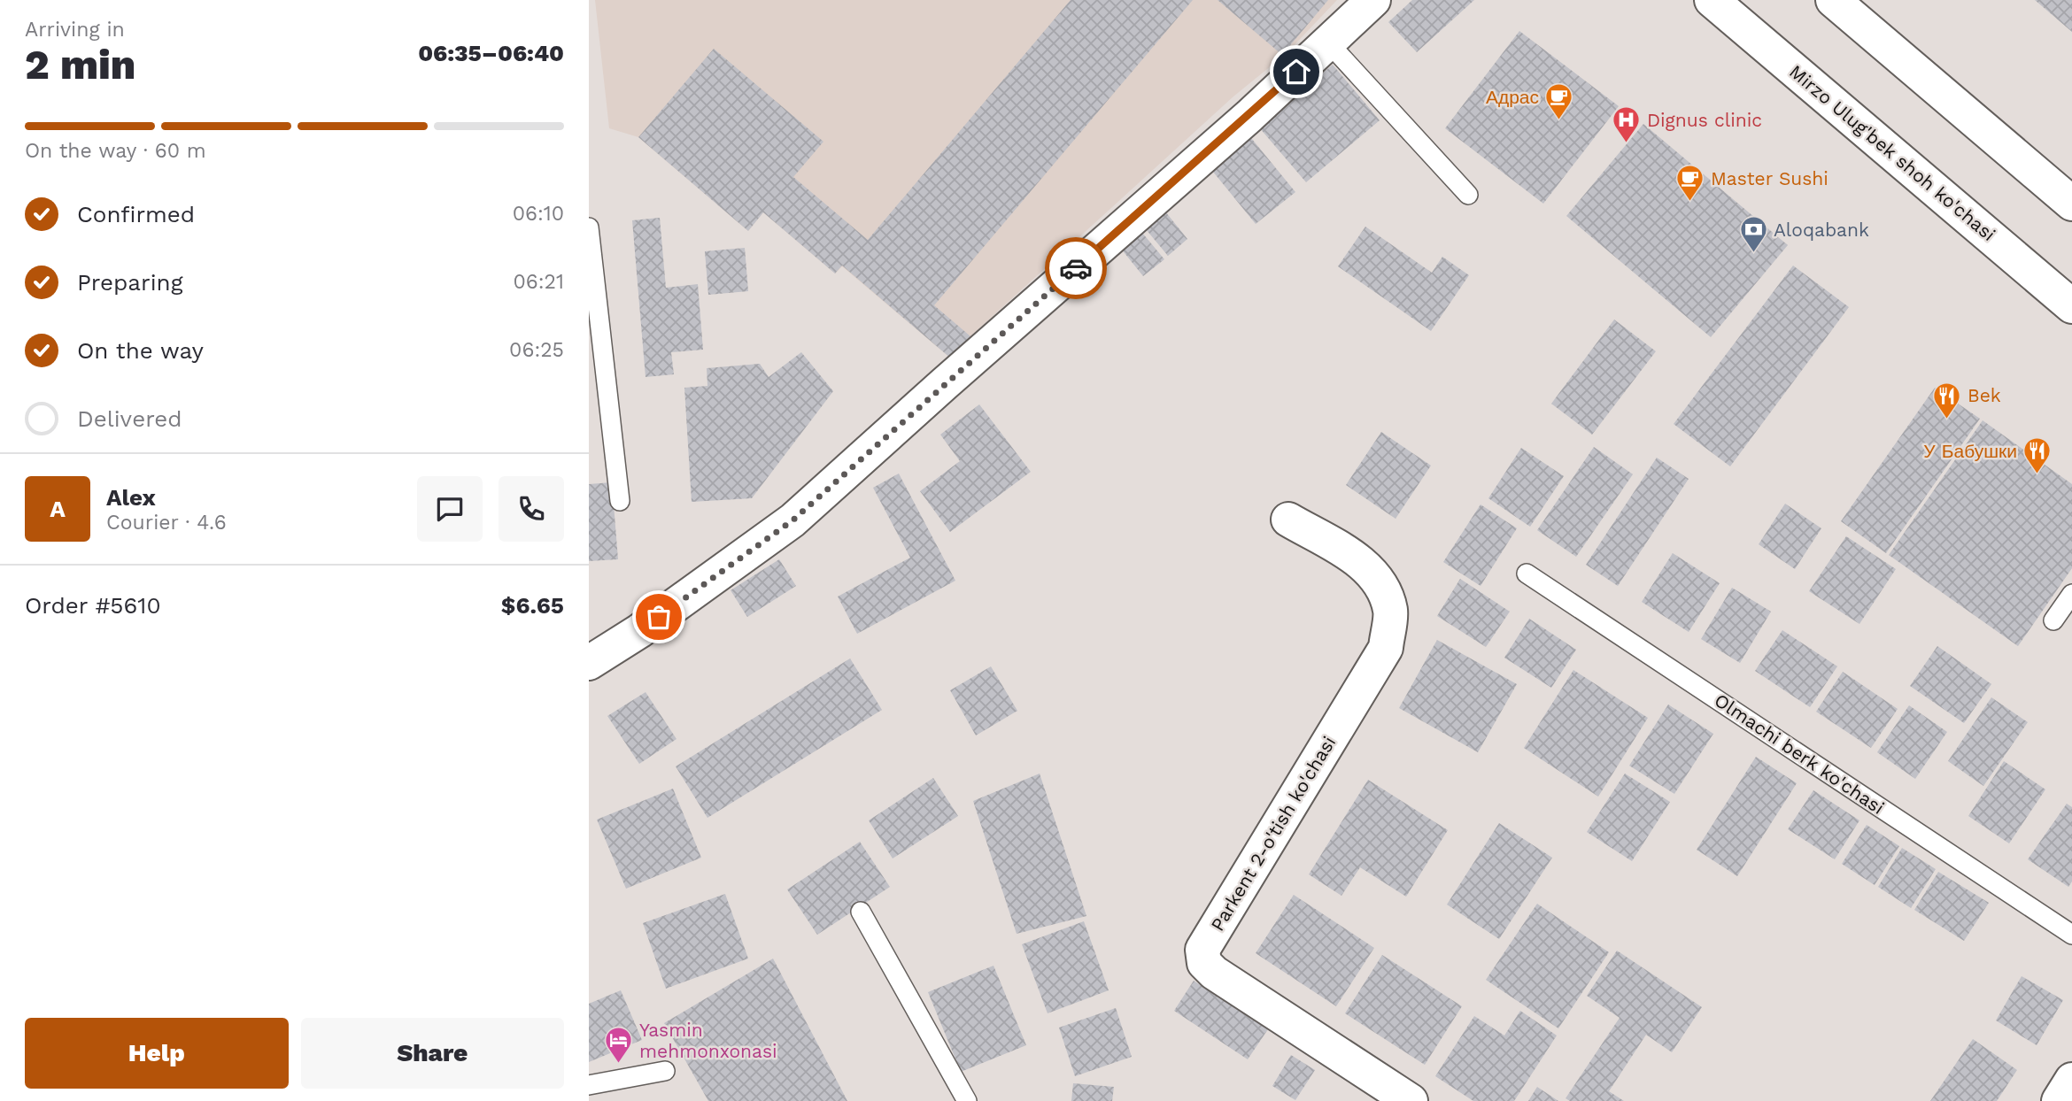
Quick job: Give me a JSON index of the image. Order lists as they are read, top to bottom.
{
  "streets": {
    "street": ["Mirzo Ulug'bek shoh ko'chasi", "Parkent 2-o'tish ko'chasi"],
    "lane": ["Olmachi berk ko'chasi"]
  },
  "places": {
    "cafe": ["Адрас", "Master Sushi"],
    "hospital": ["Dignus clinic"],
    "bank": ["Aloqabank"],
    "restaurant": ["Bek", "У Бабушки"],
    "hotel": ["Yasmin mehmonxonasi"]
  },
  "page": {
    "heading": ["2 min", "Arriving in", "06:35–06:40"],
    "panel": [
      "Alex",
      "Courier · 4.6",
      "Order #5610",
      "$6.65"
    ],
    "bar": "On the way · 60 m",
    "list": [
      ["Confirmed", "06:10"],
      ["Preparing", "06:21"],
      ["On the way", "06:25"],
      "Delivered"
    ],
    "round": "A",
    "buttons": ["Help", "Share"]
  }
}
